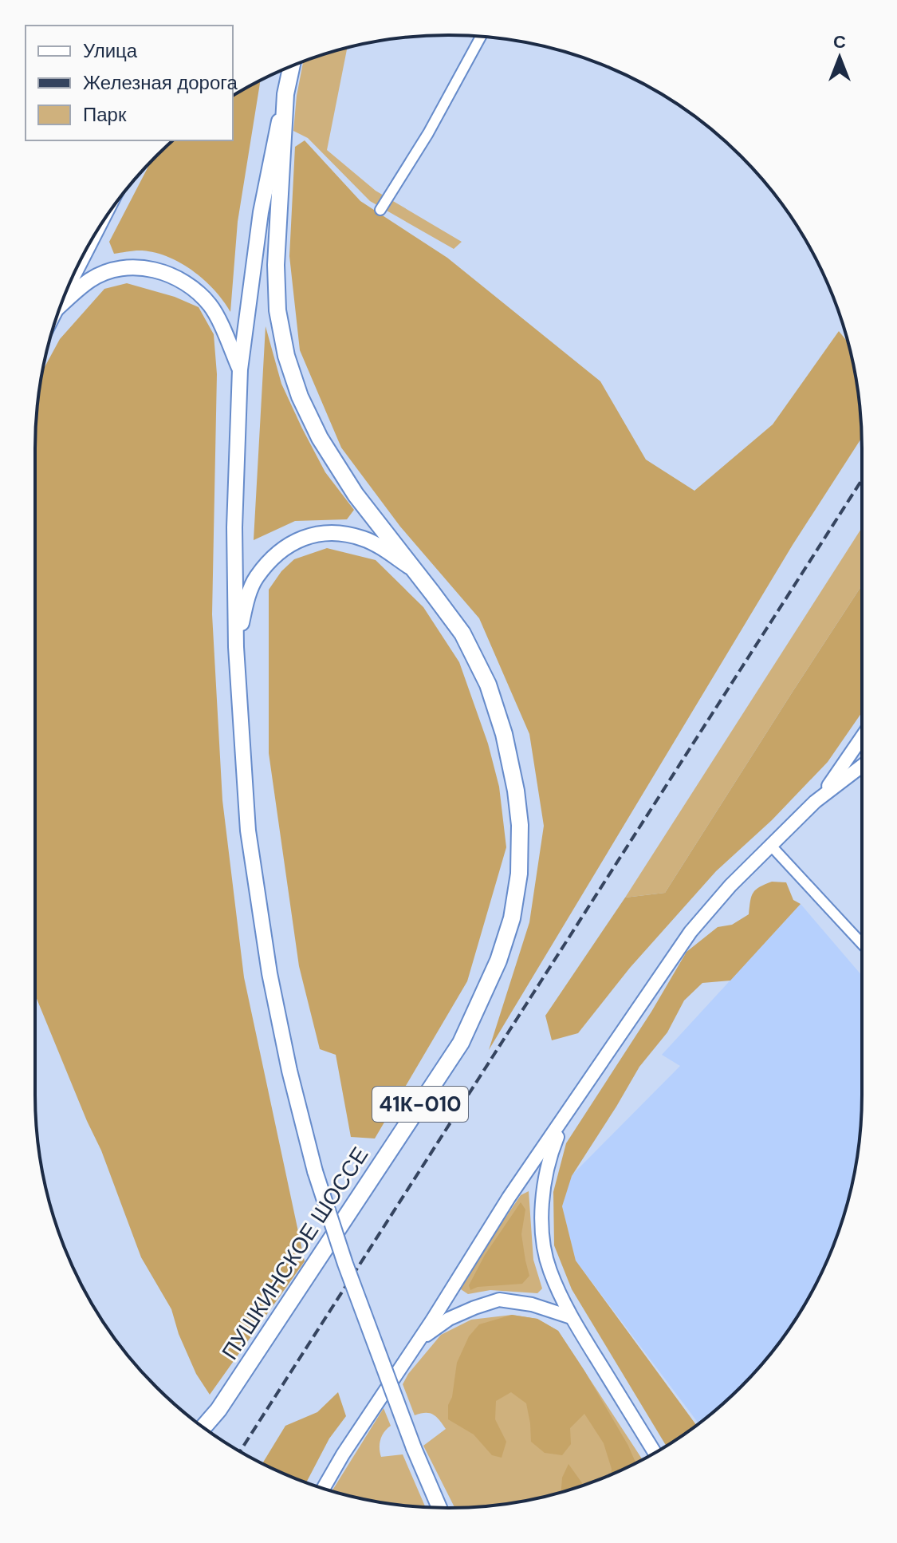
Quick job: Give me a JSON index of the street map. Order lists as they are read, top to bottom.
{
  "streets": {
    "main road": ["41К-010", "ПУШКИНСКОЕ ШОССЕ"]
  },
  "legend": ["Улица", "Железная дорога", "Парк"],
  "north": "top"
}
